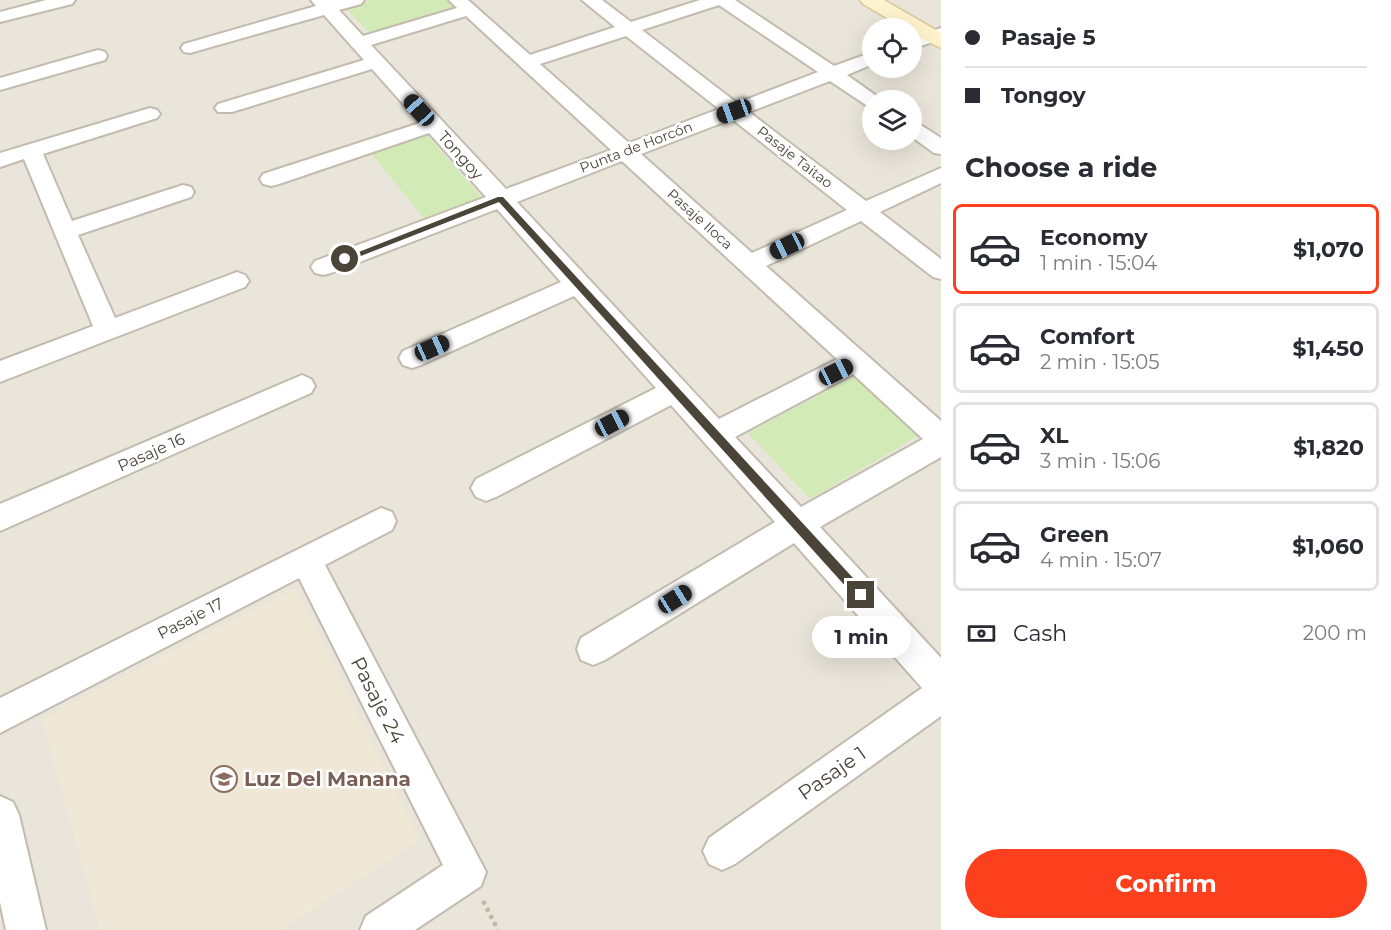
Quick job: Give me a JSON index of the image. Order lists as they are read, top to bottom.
{
  "streets": {
    "street": [
      "Punta de Horcón",
      "Tongoy",
      "Pasaje Taitao",
      "Pasaje Iloca",
      "Pasaje 16",
      "Pasaje 17",
      "Pasaje 24",
      "Pasaje 1"
    ]
  },
  "crossings": [
    ["Punta de Horcón", "Tongoy"],
    ["Punta de Horcón", "Pasaje Taitao"],
    ["Punta de Horcón", "Pasaje Iloca"],
    ["Pasaje 17", "Pasaje 24"]
  ],
  "places": {
    "school or university": ["Luz Del Manana"]
  },
  "page": {
    "banner": ["Pasaje 5", "Tongoy"],
    "heading": "Choose a ride",
    "list": [
      {
        "name": "Economy",
        "note": "1 min · 15:04",
        "value": "$1,070"
      },
      {
        "name": "Comfort",
        "note": "2 min · 15:05",
        "value": "$1,450"
      },
      {
        "name": "XL",
        "note": "3 min · 15:06",
        "value": "$1,820"
      },
      {
        "name": "Green",
        "note": "4 min · 15:07",
        "value": "$1,060"
      }
    ],
    "pay": ["Cash", "200 m"],
    "bubble": "1 min",
    "buttons": "Confirm"
  }
}
